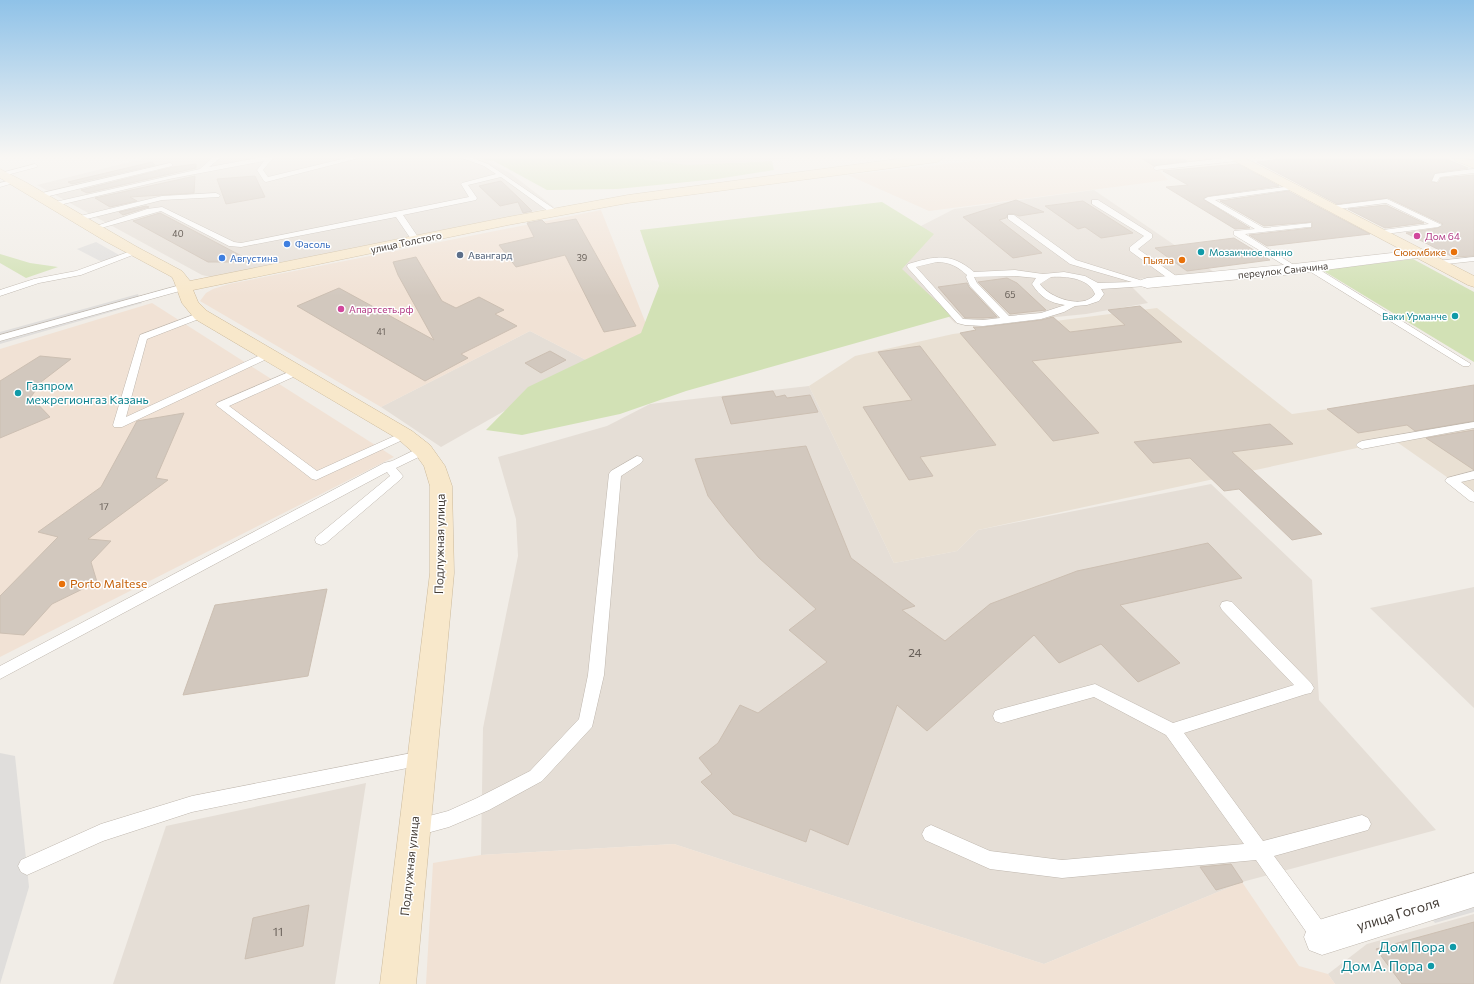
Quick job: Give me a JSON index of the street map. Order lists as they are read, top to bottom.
{
  "streets": {
    "street": [
      "улица Толстого",
      "переулок Саначина",
      "Подлужная улица",
      "улица Гоголя"
    ]
  },
  "crossings": [
    ["улица Толстого", "Подлужная улица"]
  ],
  "places": [
    "Дом 64",
    "Фасоль",
    "Мозаичное панно",
    "Сююмбике",
    "Авангард",
    "Августина",
    "Пыяла",
    "Апартсеть.рф",
    "Баки Урманче",
    "Газпром межрегионгаз Казань",
    "Porto Maltese",
    "Дом Пора",
    "Дом А. Пора"
  ],
  "house_numbers": [
    "40",
    "39",
    "65",
    "41",
    "17",
    "24",
    "11"
  ]
}
